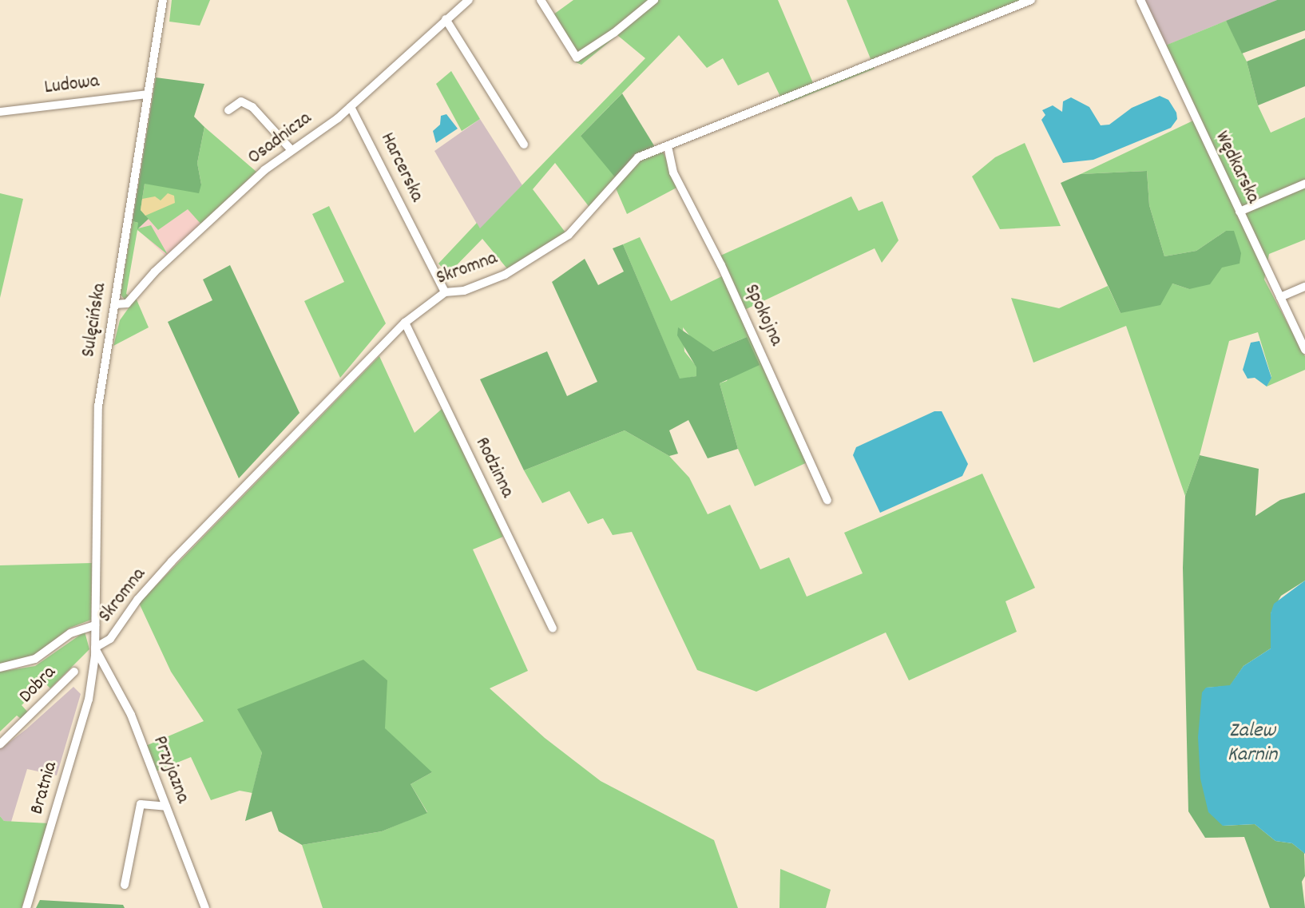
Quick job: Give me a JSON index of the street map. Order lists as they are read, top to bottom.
{
  "streets": {
    "street": [
      "Ludowa",
      "Osadnicza",
      "Harcerska",
      "Wędkarska",
      "Skromna",
      "Spokojna",
      "Sulęcińska",
      "Rodzinna",
      "Dobra",
      "Przyjazna",
      "Bratnia"
    ]
  },
  "crossings": [
    ["Ludowa", "Sulęcińska"],
    ["Osadnicza", "Harcerska"],
    ["Osadnicza", "Sulęcińska"],
    ["Harcerska", "Skromna"],
    ["Skromna", "Spokojna"],
    ["Skromna", "Sulęcińska"],
    ["Skromna", "Rodzinna"],
    ["Skromna", "Przyjazna"],
    ["Skromna", "Bratnia"],
    ["Sulęcińska", "Przyjazna"],
    ["Sulęcińska", "Bratnia"],
    ["Przyjazna", "Bratnia"]
  ],
  "water": ["Zalew Karnin"]
}
